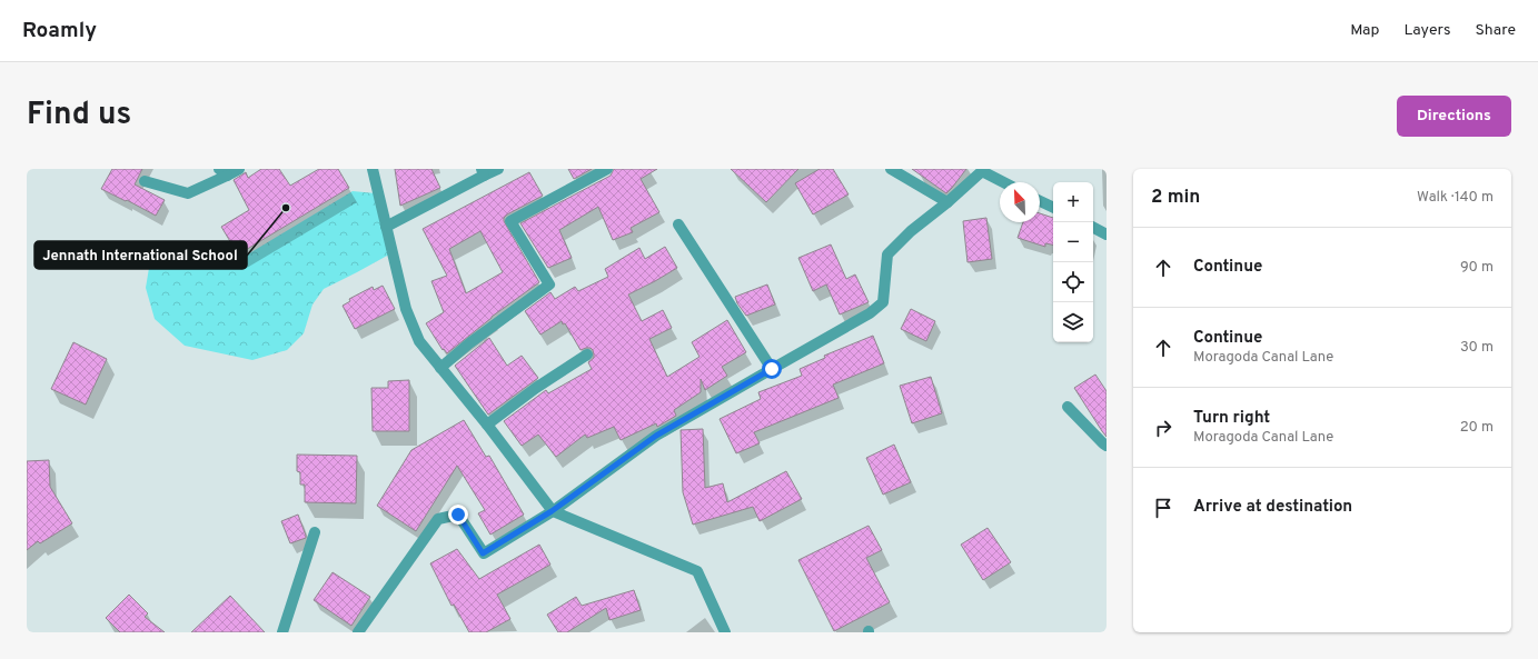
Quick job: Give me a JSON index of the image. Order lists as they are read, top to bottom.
{
  "places": ["Jennath International School"],
  "north": "top left",
  "page": {
    "header": "Roamly",
    "nav": ["Map", "Layers", "Share"],
    "title": "Find us",
    "buttons": "Directions",
    "heading": ["2 min", "Walk · 140 m"],
    "map_buttons": ["+", "−"],
    "list": [
      ["Continue", "90 m"],
      ["Continue", "Moragoda Canal Lane", "30 m"],
      ["Turn right", "Moragoda Canal Lane", "20 m"],
      "Arrive at destination"
    ]
  }
}
